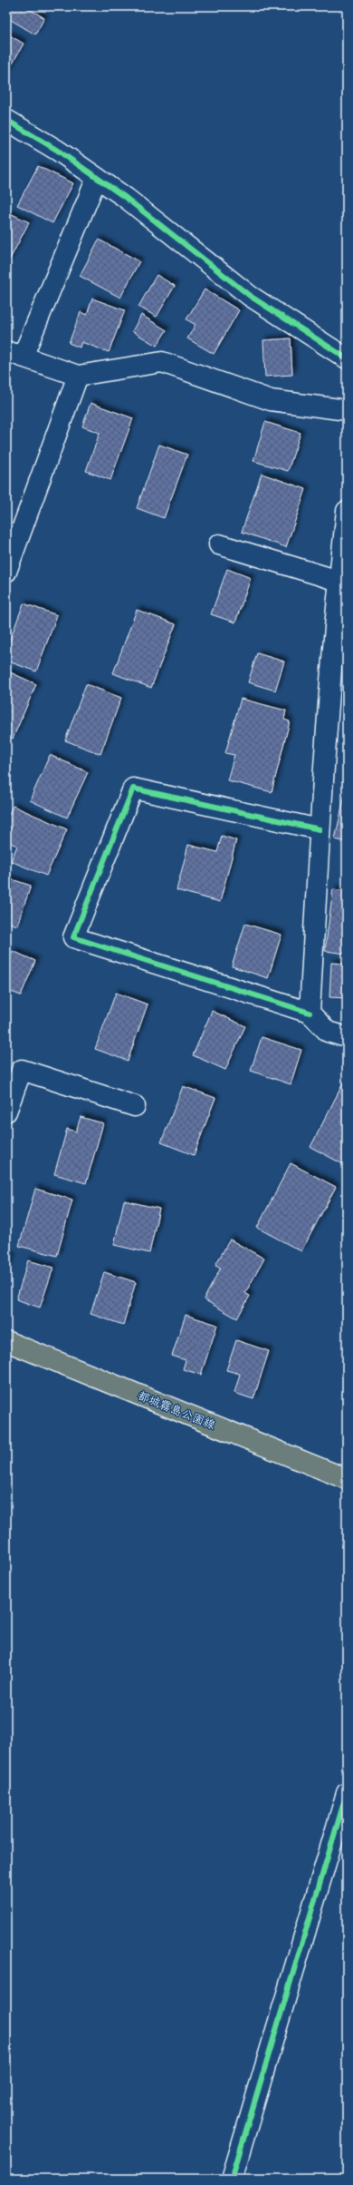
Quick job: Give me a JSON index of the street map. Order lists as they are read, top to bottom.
{
  "streets": {
    "main road": ["都城霧島公園線"]
  }
}
